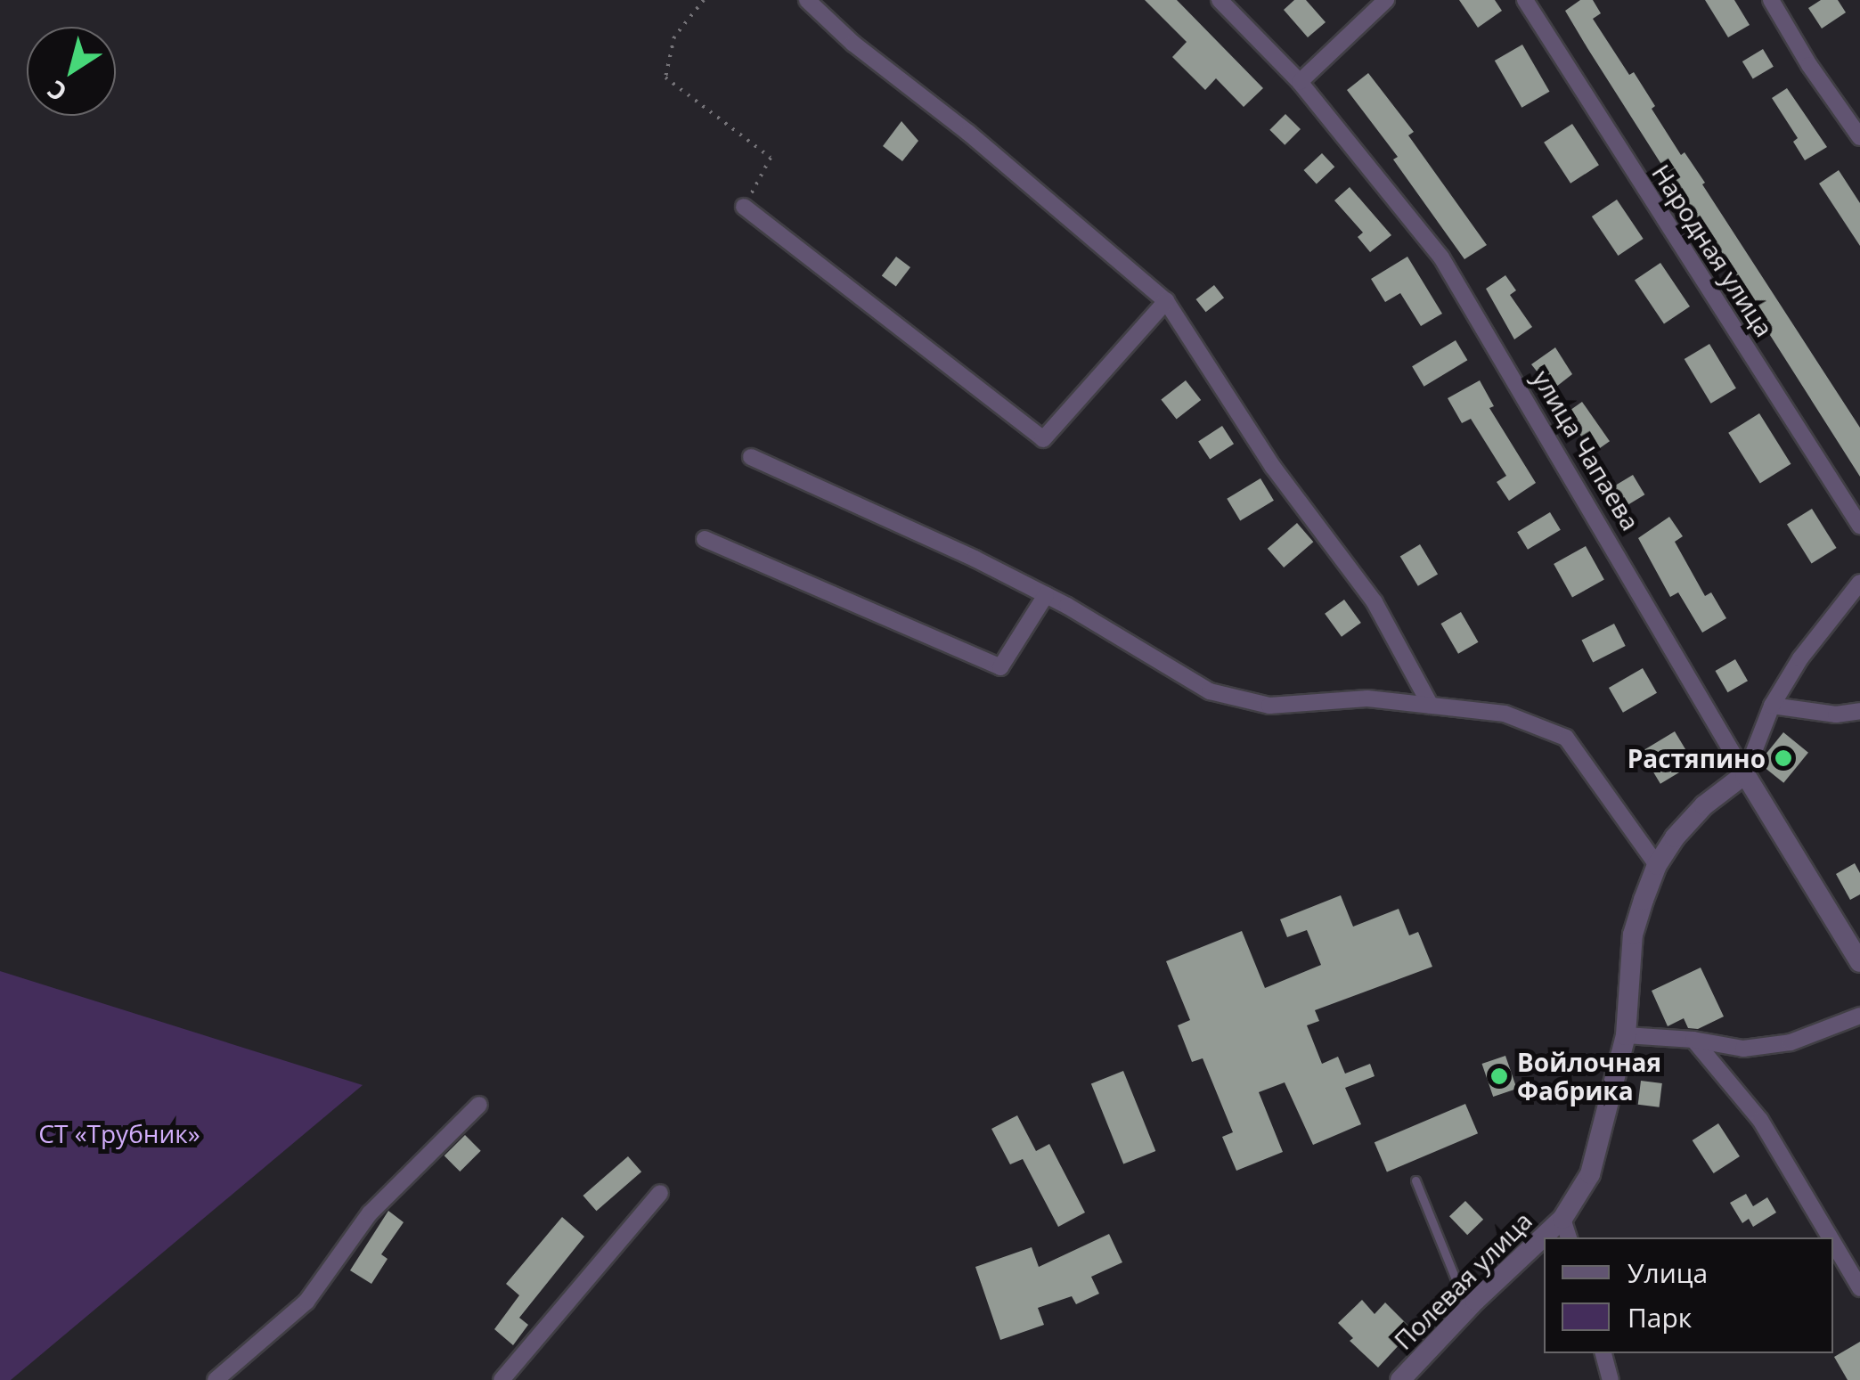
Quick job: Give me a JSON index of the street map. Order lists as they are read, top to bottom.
{
  "streets": {
    "street": ["Народная улица", "улица Чапаева", "Полевая улица"]
  },
  "crossings": [
    ["улица Чапаева", "Полевая улица"]
  ],
  "parks": ["СТ «Трубник»"],
  "places": ["Растяпино", "Войлочная Фабрика"],
  "legend": ["Улица", "Парк"],
  "north": "bottom left"
}
